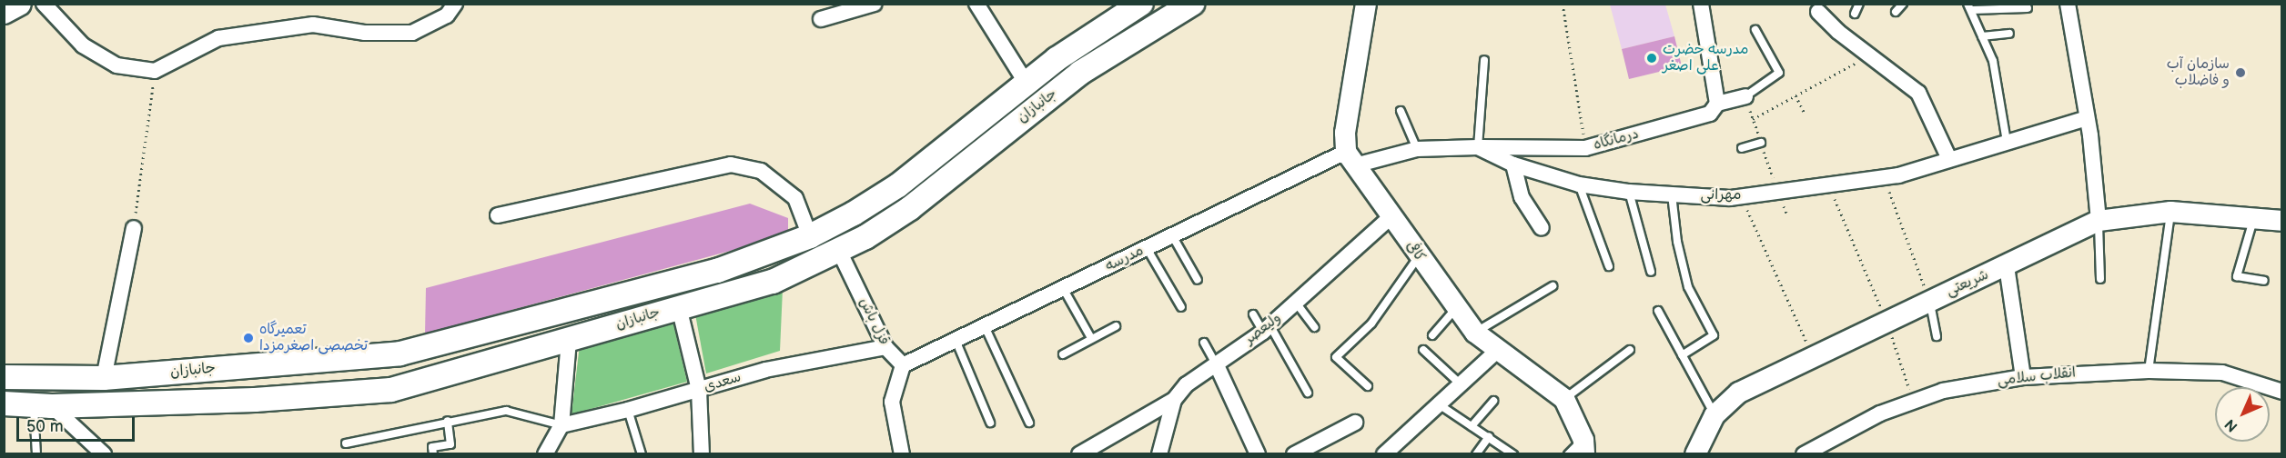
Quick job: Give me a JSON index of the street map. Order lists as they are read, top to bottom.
{
  "streets": {
    "main road": ["جانبازان"],
    "street": [
      "درمانگاه",
      "مهرانی",
      "کافی",
      "مدرسه",
      "شریعتی",
      "قزل باش",
      "ولیعصر",
      "انقلاب سلامی",
      "سعدی"
    ]
  },
  "crossings": [
    ["جانبازان", "قزل باش"],
    ["درمانگاه", "مهرانی"],
    ["مهرانی", "کافی"],
    ["مهرانی", "مدرسه"],
    ["کافی", "مدرسه"],
    ["کافی", "ولیعصر"],
    ["مدرسه", "قزل باش"],
    ["قزل باش", "سعدی"]
  ],
  "places": ["مدرسه حضرت علی اصغر", "سازمان آب و فاضلاب", "تعمیرگاه تخصصی اصغرمزدا"],
  "scale_bar": "50 m",
  "north": "bottom left"
}
